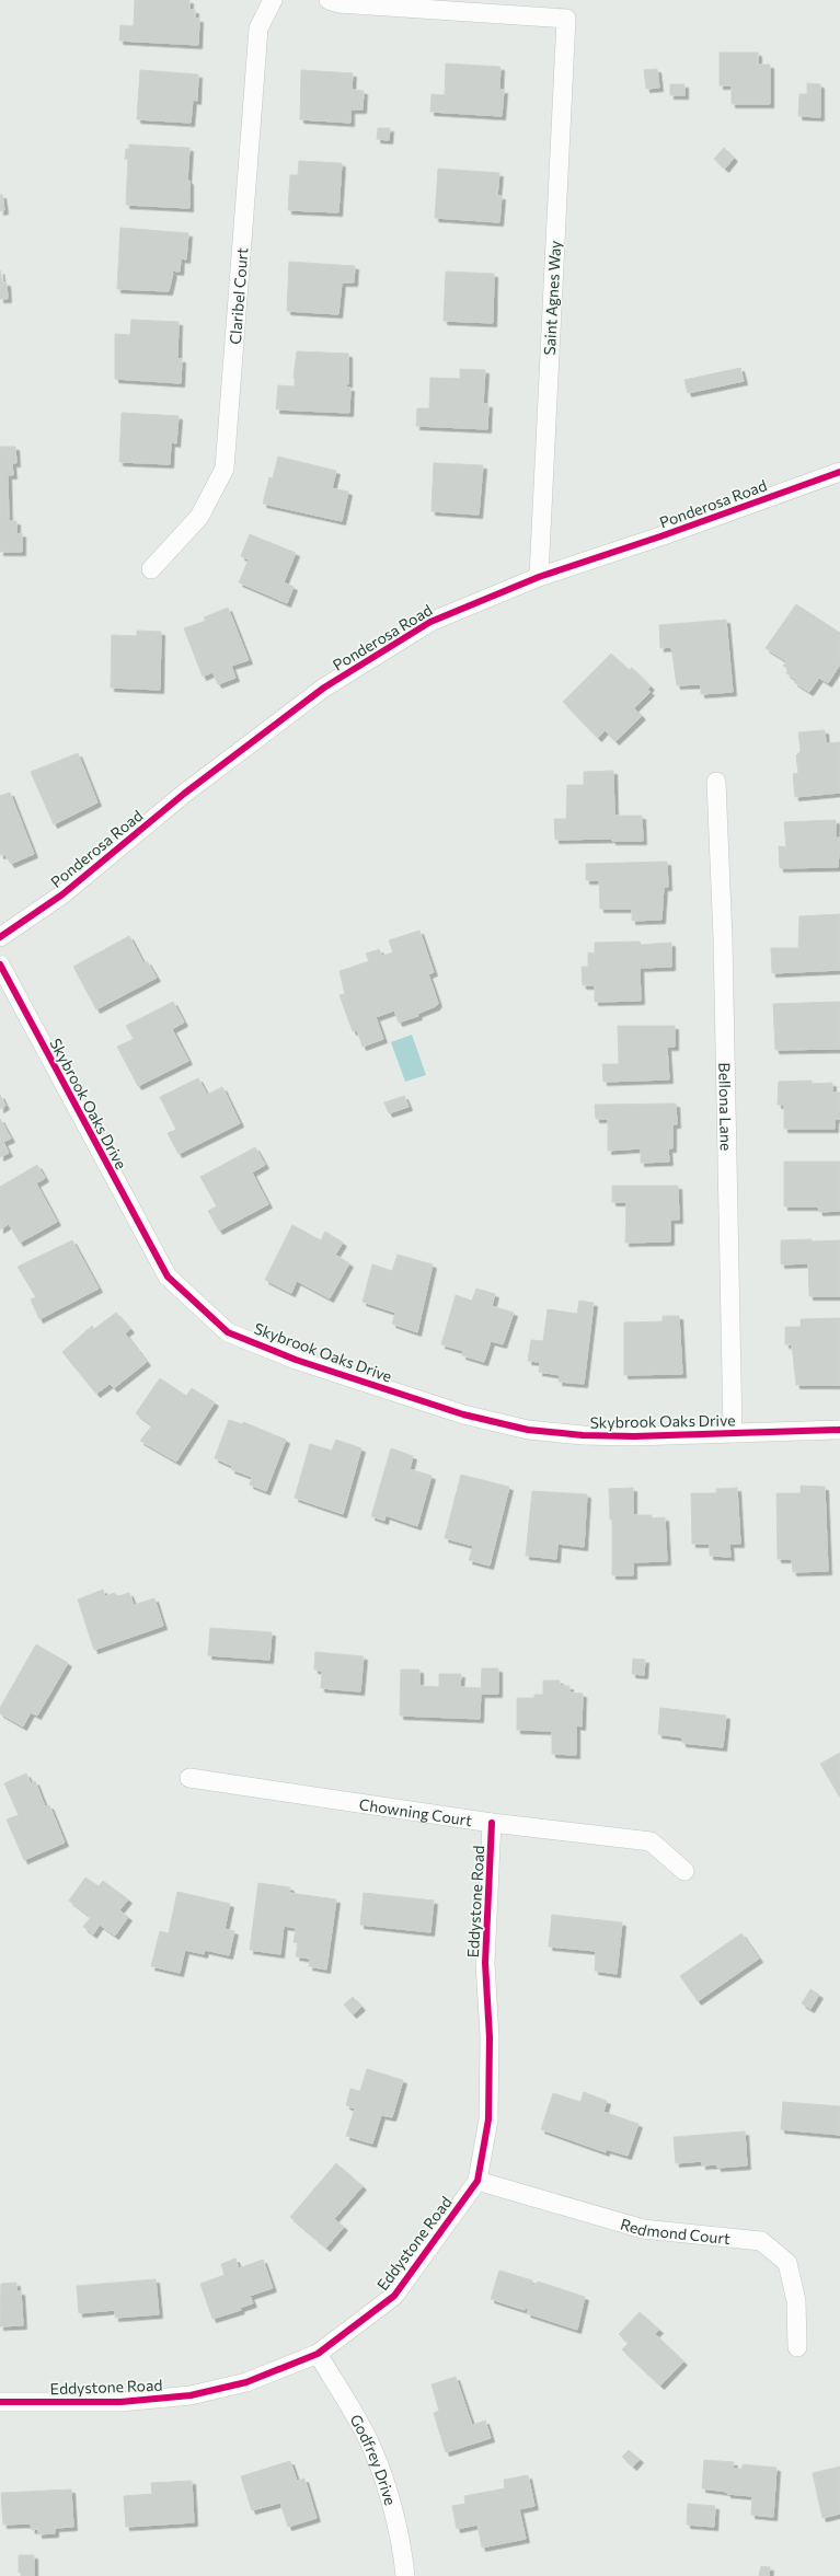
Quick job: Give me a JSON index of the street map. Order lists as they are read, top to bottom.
{
  "streets": {
    "street": [
      "Claribel Court",
      "Saint Agnes Way",
      "Ponderosa Road",
      "Skybrook Oaks Drive",
      "Bellona Lane",
      "Chowning Court",
      "Eddystone Road",
      "Redmond Court",
      "Godfrey Drive"
    ]
  },
  "crossings": [
    ["Saint Agnes Way", "Ponderosa Road"],
    ["Skybrook Oaks Drive", "Bellona Lane"],
    ["Chowning Court", "Eddystone Road"],
    ["Eddystone Road", "Redmond Court"],
    ["Eddystone Road", "Godfrey Drive"]
  ]
}
